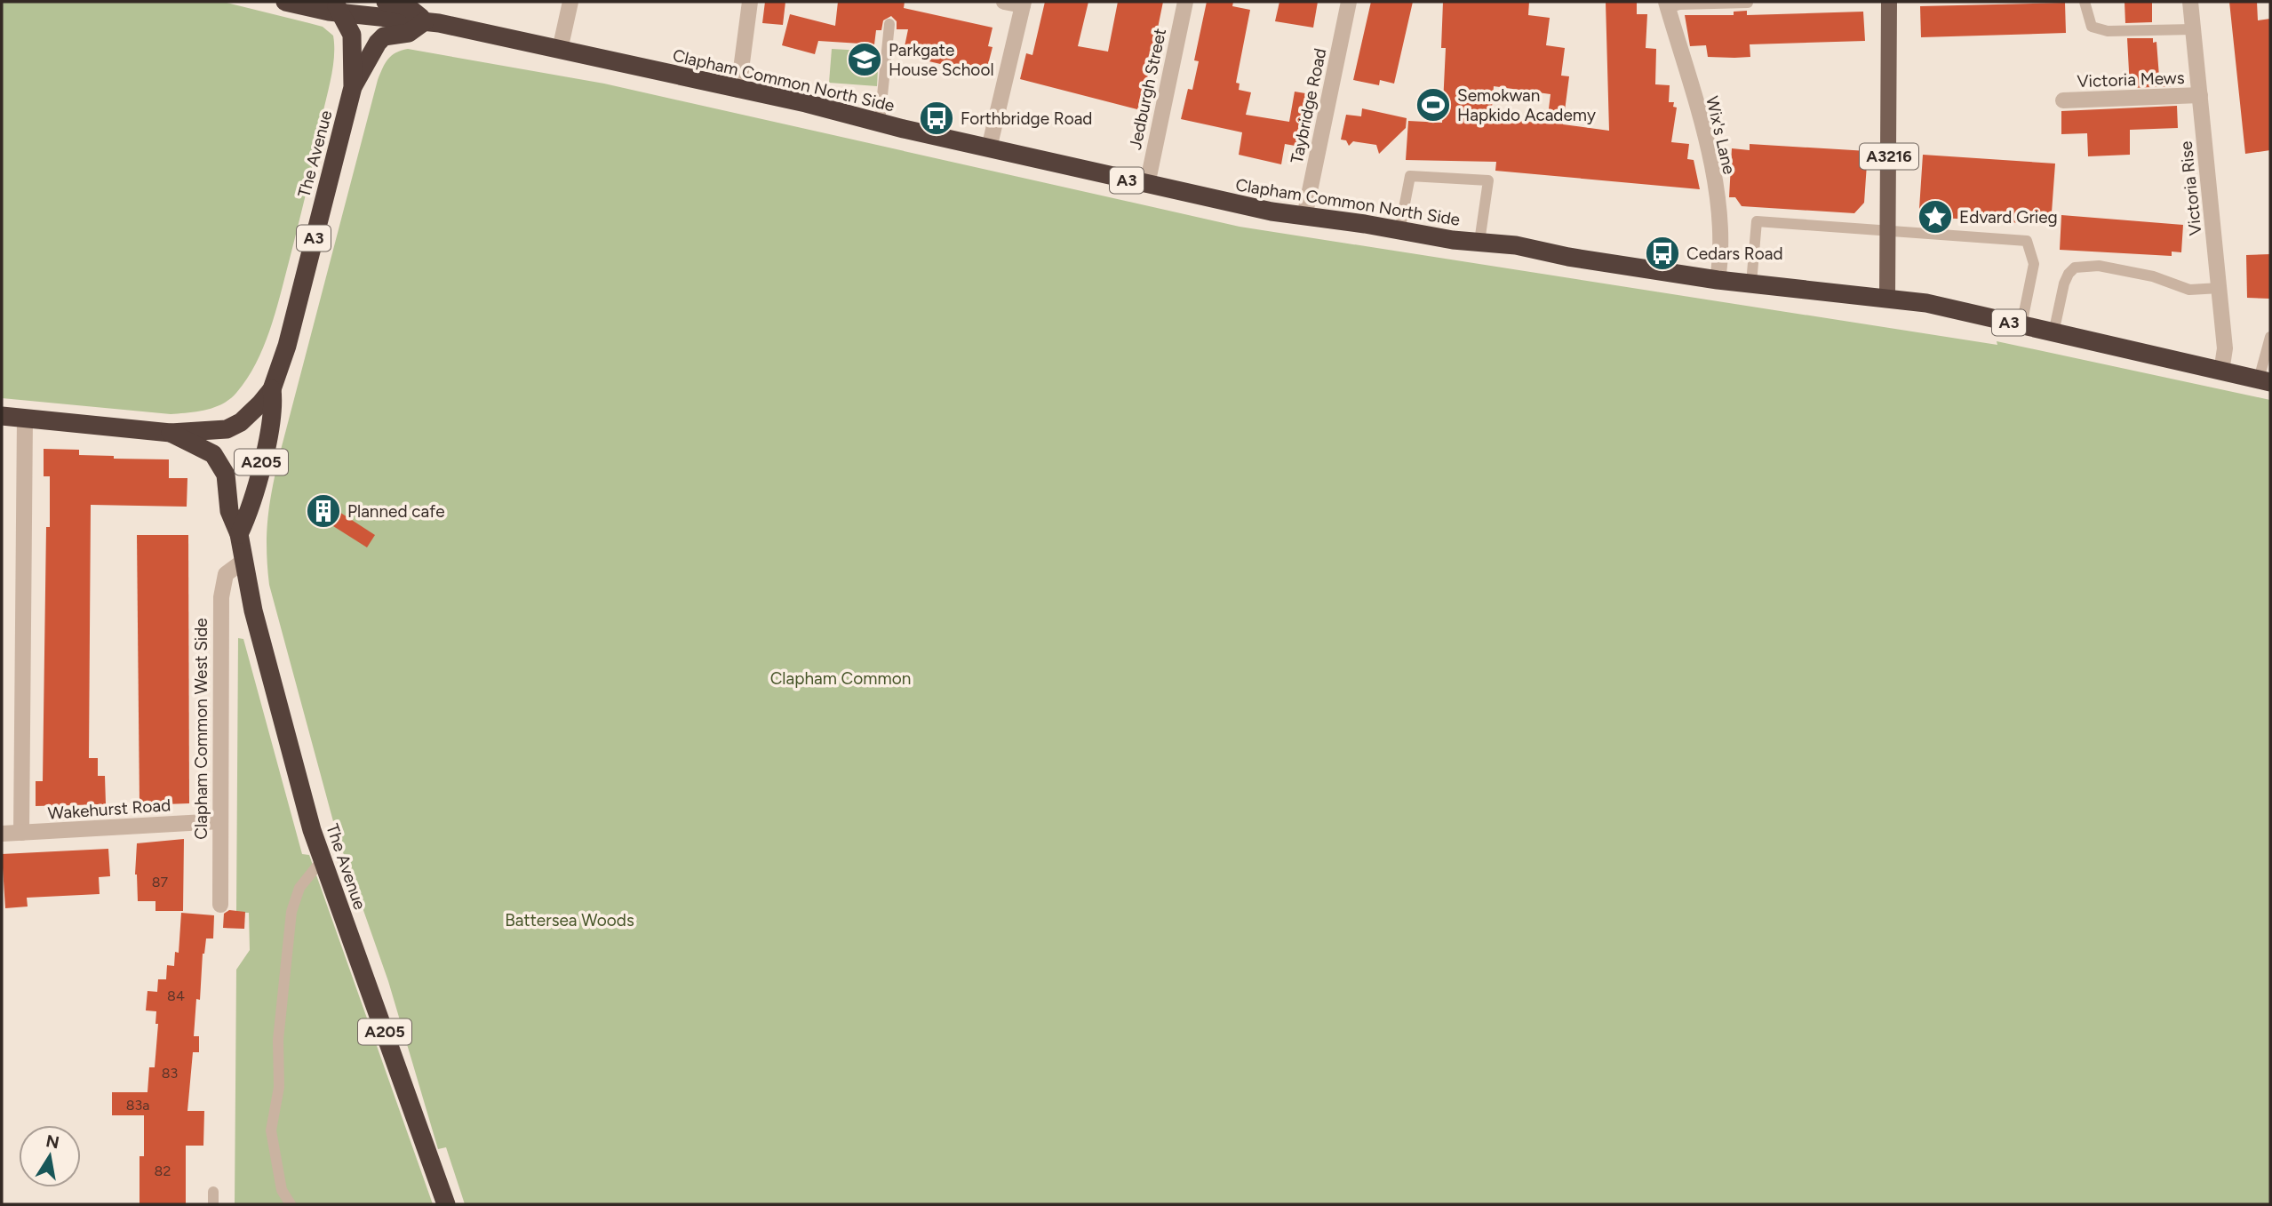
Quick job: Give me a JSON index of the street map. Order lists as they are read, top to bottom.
{
  "streets": {
    "highway": [
      "Clapham Common North Side",
      "The Avenue",
      "A3",
      "A205"
    ],
    "main road": ["A3216"],
    "street": [
      "Victoria Mews",
      "Jedburgh Street",
      "Taybridge Road",
      "Wix's Lane",
      "Victoria Rise",
      "Clapham Common West Side",
      "Wakehurst Road"
    ]
  },
  "crossings": [
    ["Victoria Mews", "Victoria Rise"],
    ["Clapham Common North Side", "Jedburgh Street"],
    ["Clapham Common North Side", "Taybridge Road"],
    ["Clapham Common North Side", "Wix's Lane"],
    ["Clapham Common North Side", "A3216"],
    ["Clapham Common North Side", "A3"],
    ["Clapham Common North Side", "Victoria Rise"],
    ["The Avenue", "A3"],
    ["The Avenue", "A205"],
    ["The Avenue", "Clapham Common West Side"],
    ["A3", "A205"],
    ["Clapham Common West Side", "Wakehurst Road"]
  ],
  "parks": ["Clapham Common", "Battersea Woods"],
  "places": {
    "school or university": ["Parkgate House School"],
    "sports": ["Semokwan Hapkido Academy"],
    "bus stop": ["Forthbridge Road", "Cedars Road"],
    "place": ["Edvard Grieg"],
    "building": ["Planned cafe"]
  },
  "house_numbers": [
    "87",
    "84",
    "83",
    "83a",
    "82"
  ],
  "north": "top"
}
